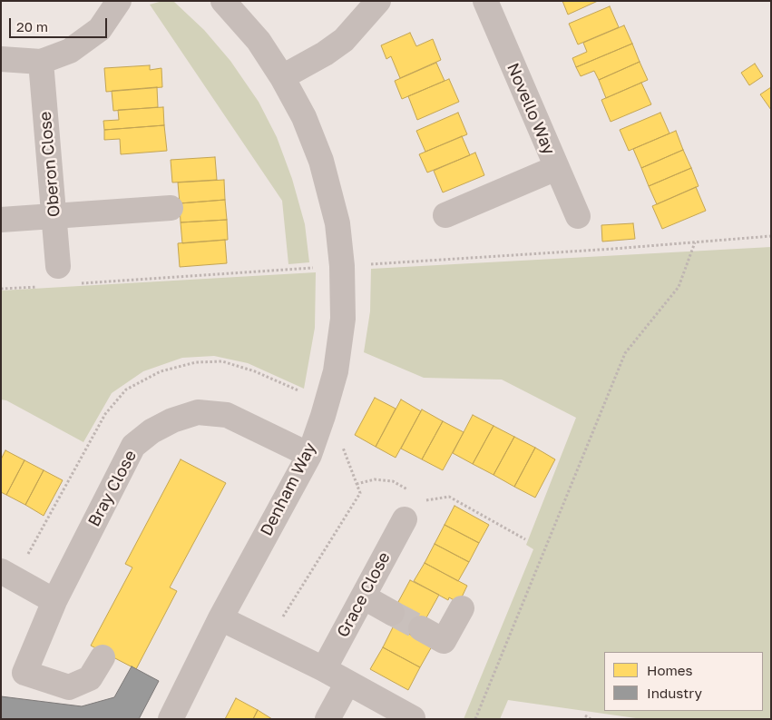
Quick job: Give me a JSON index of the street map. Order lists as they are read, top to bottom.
{
  "streets": {
    "street": [
      "Novello Way",
      "Oberon Close",
      "Bray Close",
      "Denham Way",
      "Grace Close"
    ]
  },
  "crossings": [
    ["Bray Close", "Denham Way"]
  ],
  "legend": ["Homes", "Industry"],
  "scale_bar": "20 m"
}
